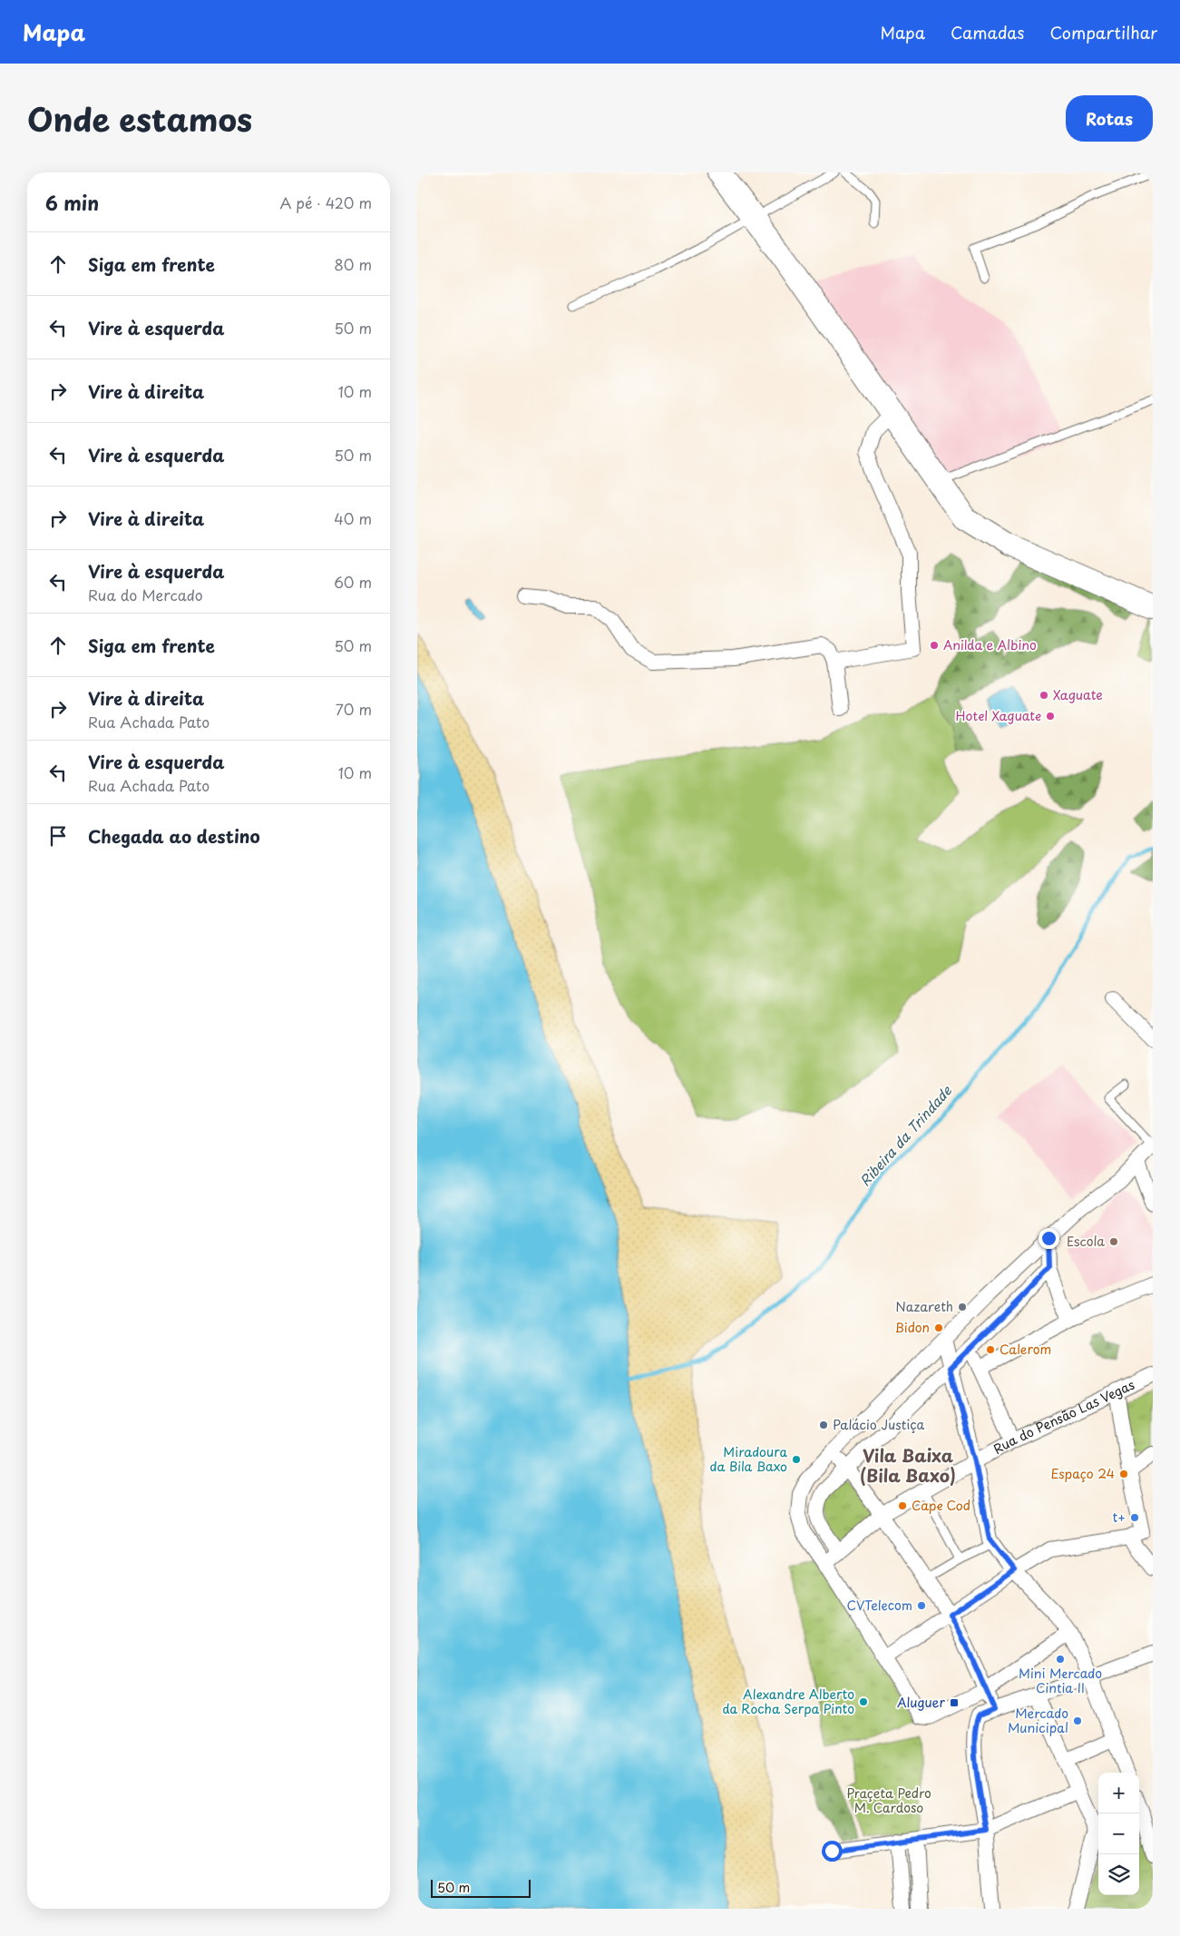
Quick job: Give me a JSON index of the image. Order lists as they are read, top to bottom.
{
  "streets": {
    "street": ["Rua do Pensão Las Vegas"]
  },
  "districts": ["Vila Baixa (Bila Baxo)"],
  "water": ["Ribeira da Trindade"],
  "parks": ["Praçeta Pedro M. Cardoso"],
  "places": {
    "other": [
      "Anilda e Albino",
      "Xaguate",
      "Hotel Xaguate",
      "Escola",
      "Nazareth",
      "Bidon",
      "Calerom",
      "Palácio Justiça",
      "Miradoura da Bila Baxo",
      "Espaço 24",
      "Cape Cod",
      "t+",
      "CVTelecom",
      "Mini Mercado Cintia II",
      "Alexandre Alberto da Rocha Serpa Pinto",
      "Mercado Municipal"
    ],
    "transit": ["Aluguer"]
  },
  "scale_bar": "50 m",
  "page": {
    "header": "Mapa",
    "nav": ["Mapa", "Camadas", "Compartilhar"],
    "title": "Onde estamos",
    "buttons": "Rotas",
    "heading": ["6 min", "A pé · 420 m"],
    "list": [
      ["Siga em frente", "80 m"],
      ["Vire à esquerda", "50 m"],
      ["Vire à direita", "10 m"],
      ["Vire à esquerda", "50 m"],
      ["Vire à direita", "40 m"],
      ["Vire à esquerda", "Rua do Mercado", "60 m"],
      ["Siga em frente", "50 m"],
      ["Vire à direita", "Rua Achada Pato", "70 m"],
      ["Vire à esquerda", "Rua Achada Pato", "10 m"],
      "Chegada ao destino"
    ],
    "map_buttons": ["+", "−"],
    "scale": "50 m"
  }
}
